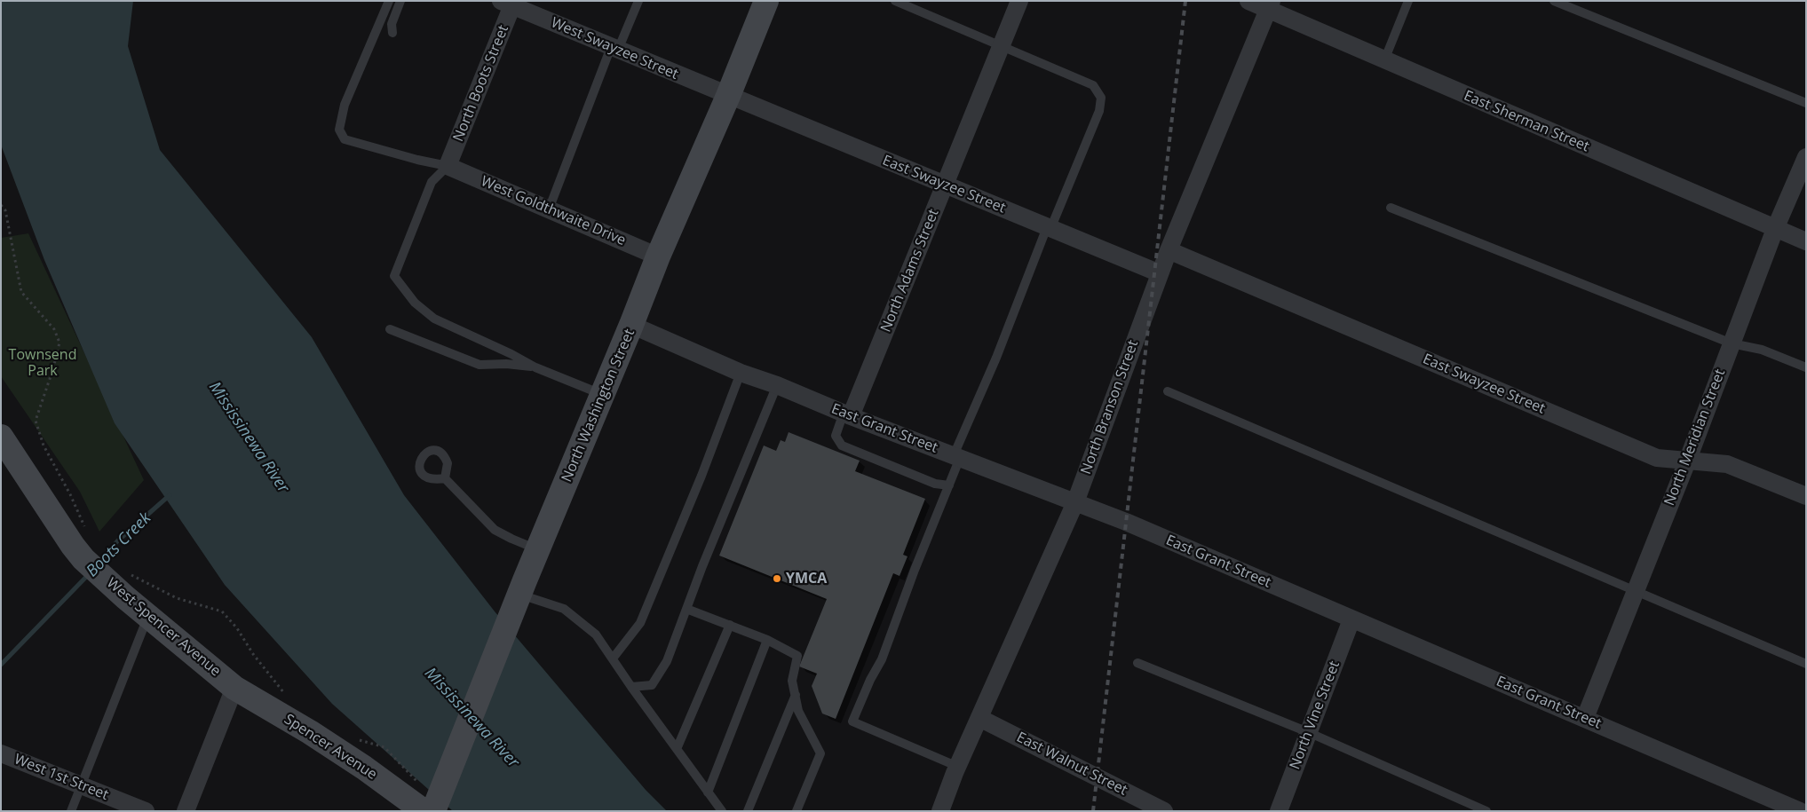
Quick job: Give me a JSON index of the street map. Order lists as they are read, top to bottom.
{
  "streets": {
    "street": [
      "West Swayzee Street",
      "North Boots Street",
      "East Sherman Street",
      "East Swayzee Street",
      "West Goldthwaite Drive",
      "North Adams Street",
      "North Washington Street",
      "North Branson Street",
      "East Grant Street",
      "North Meridian Street",
      "West Spencer Avenue",
      "North Vine Street",
      "Spencer Avenue",
      "East Walnut Street",
      "West 1st Street"
    ]
  },
  "crossings": [
    ["West Swayzee Street", "North Boots Street"],
    ["West Swayzee Street", "East Swayzee Street"],
    ["West Swayzee Street", "North Washington Street"],
    ["North Boots Street", "West Goldthwaite Drive"],
    ["East Sherman Street", "North Branson Street"],
    ["East Sherman Street", "North Meridian Street"],
    ["East Swayzee Street", "North Adams Street"],
    ["East Swayzee Street", "North Washington Street"],
    ["East Swayzee Street", "North Branson Street"],
    ["East Swayzee Street", "North Meridian Street"],
    ["West Goldthwaite Drive", "North Washington Street"],
    ["North Adams Street", "East Grant Street"],
    ["North Washington Street", "East Grant Street"],
    ["North Branson Street", "East Grant Street"],
    ["North Branson Street", "East Walnut Street"],
    ["East Grant Street", "North Meridian Street"],
    ["East Grant Street", "North Vine Street"],
    ["West Spencer Avenue", "Spencer Avenue"]
  ],
  "water": ["Mississinewa River", "Boots Creek"],
  "parks": ["Townsend Park"],
  "places": ["YMCA"]
}
